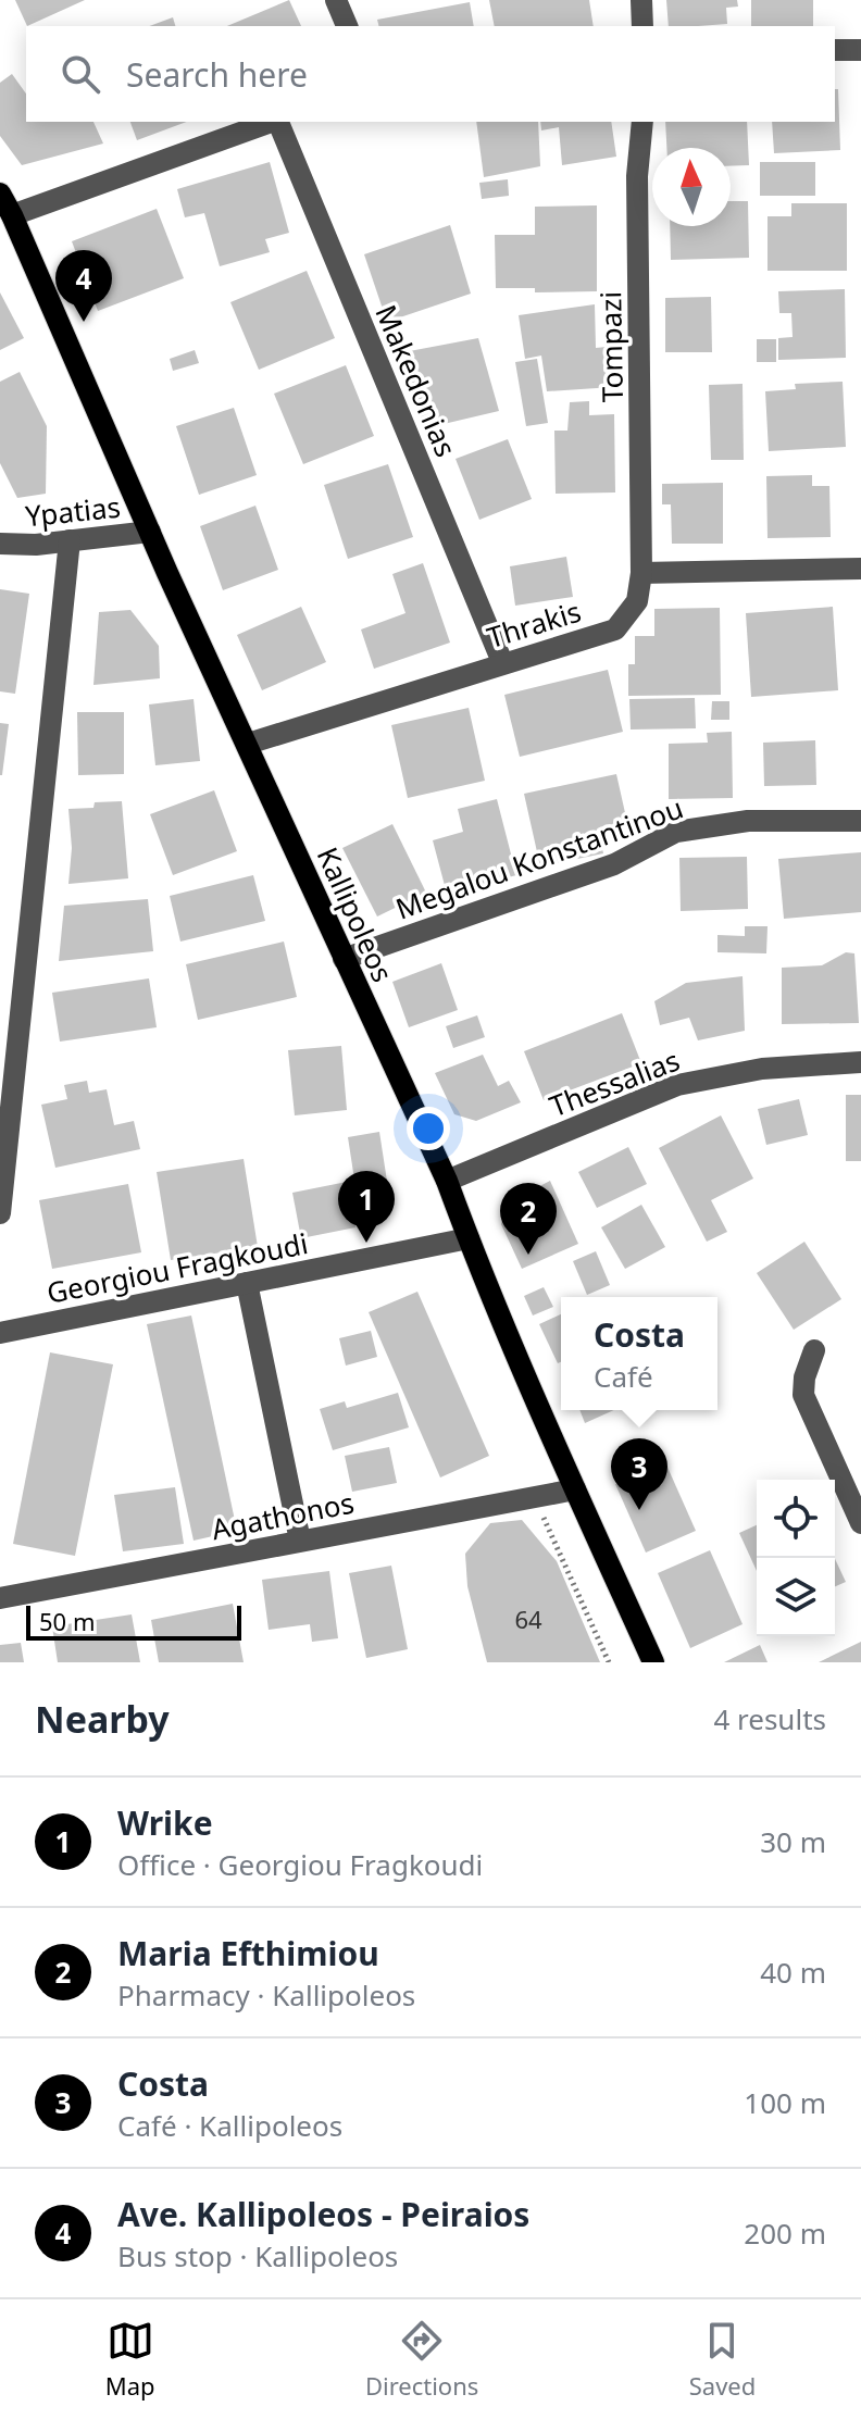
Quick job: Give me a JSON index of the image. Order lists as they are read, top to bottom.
{
  "streets": {
    "main road": ["Kallipoleos"],
    "street": [
      "Tompazi",
      "Makedonias",
      "Ypatias",
      "Thrakis",
      "Megalou Konstantinou",
      "Thessalias",
      "Georgiou Fragkoudi",
      "Agathonos"
    ]
  },
  "crossings": [
    ["Tompazi", "Thrakis"],
    ["Makedonias", "Thrakis"],
    ["Ypatias", "Kallipoleos"],
    ["Thrakis", "Kallipoleos"],
    ["Megalou Konstantinou", "Kallipoleos"],
    ["Kallipoleos", "Thessalias"],
    ["Kallipoleos", "Georgiou Fragkoudi"],
    ["Kallipoleos", "Agathonos"]
  ],
  "house_numbers": ["64"],
  "scale_bar": "50 m",
  "north": "top",
  "page": {
    "search": "Search here",
    "pins": [
      "4",
      "1",
      "2",
      "3"
    ],
    "popup": ["Costa", "Café"],
    "scale": "50 m",
    "heading": ["Nearby", "4 results"],
    "list": [
      {
        "mark": "1",
        "name": "Wrike",
        "note": "Office · Georgiou Fragkoudi",
        "value": "30 m"
      },
      {
        "mark": "2",
        "name": "Maria Efthimiou",
        "note": "Pharmacy · Kallipoleos",
        "value": "40 m"
      },
      {
        "mark": "3",
        "name": "Costa",
        "note": "Café · Kallipoleos",
        "value": "100 m"
      },
      {
        "mark": "4",
        "name": "Ave. Kallipoleos - Peiraios",
        "note": "Bus stop · Kallipoleos",
        "value": "200 m"
      }
    ],
    "nav": ["Map", "Directions", "Saved"]
  }
}
